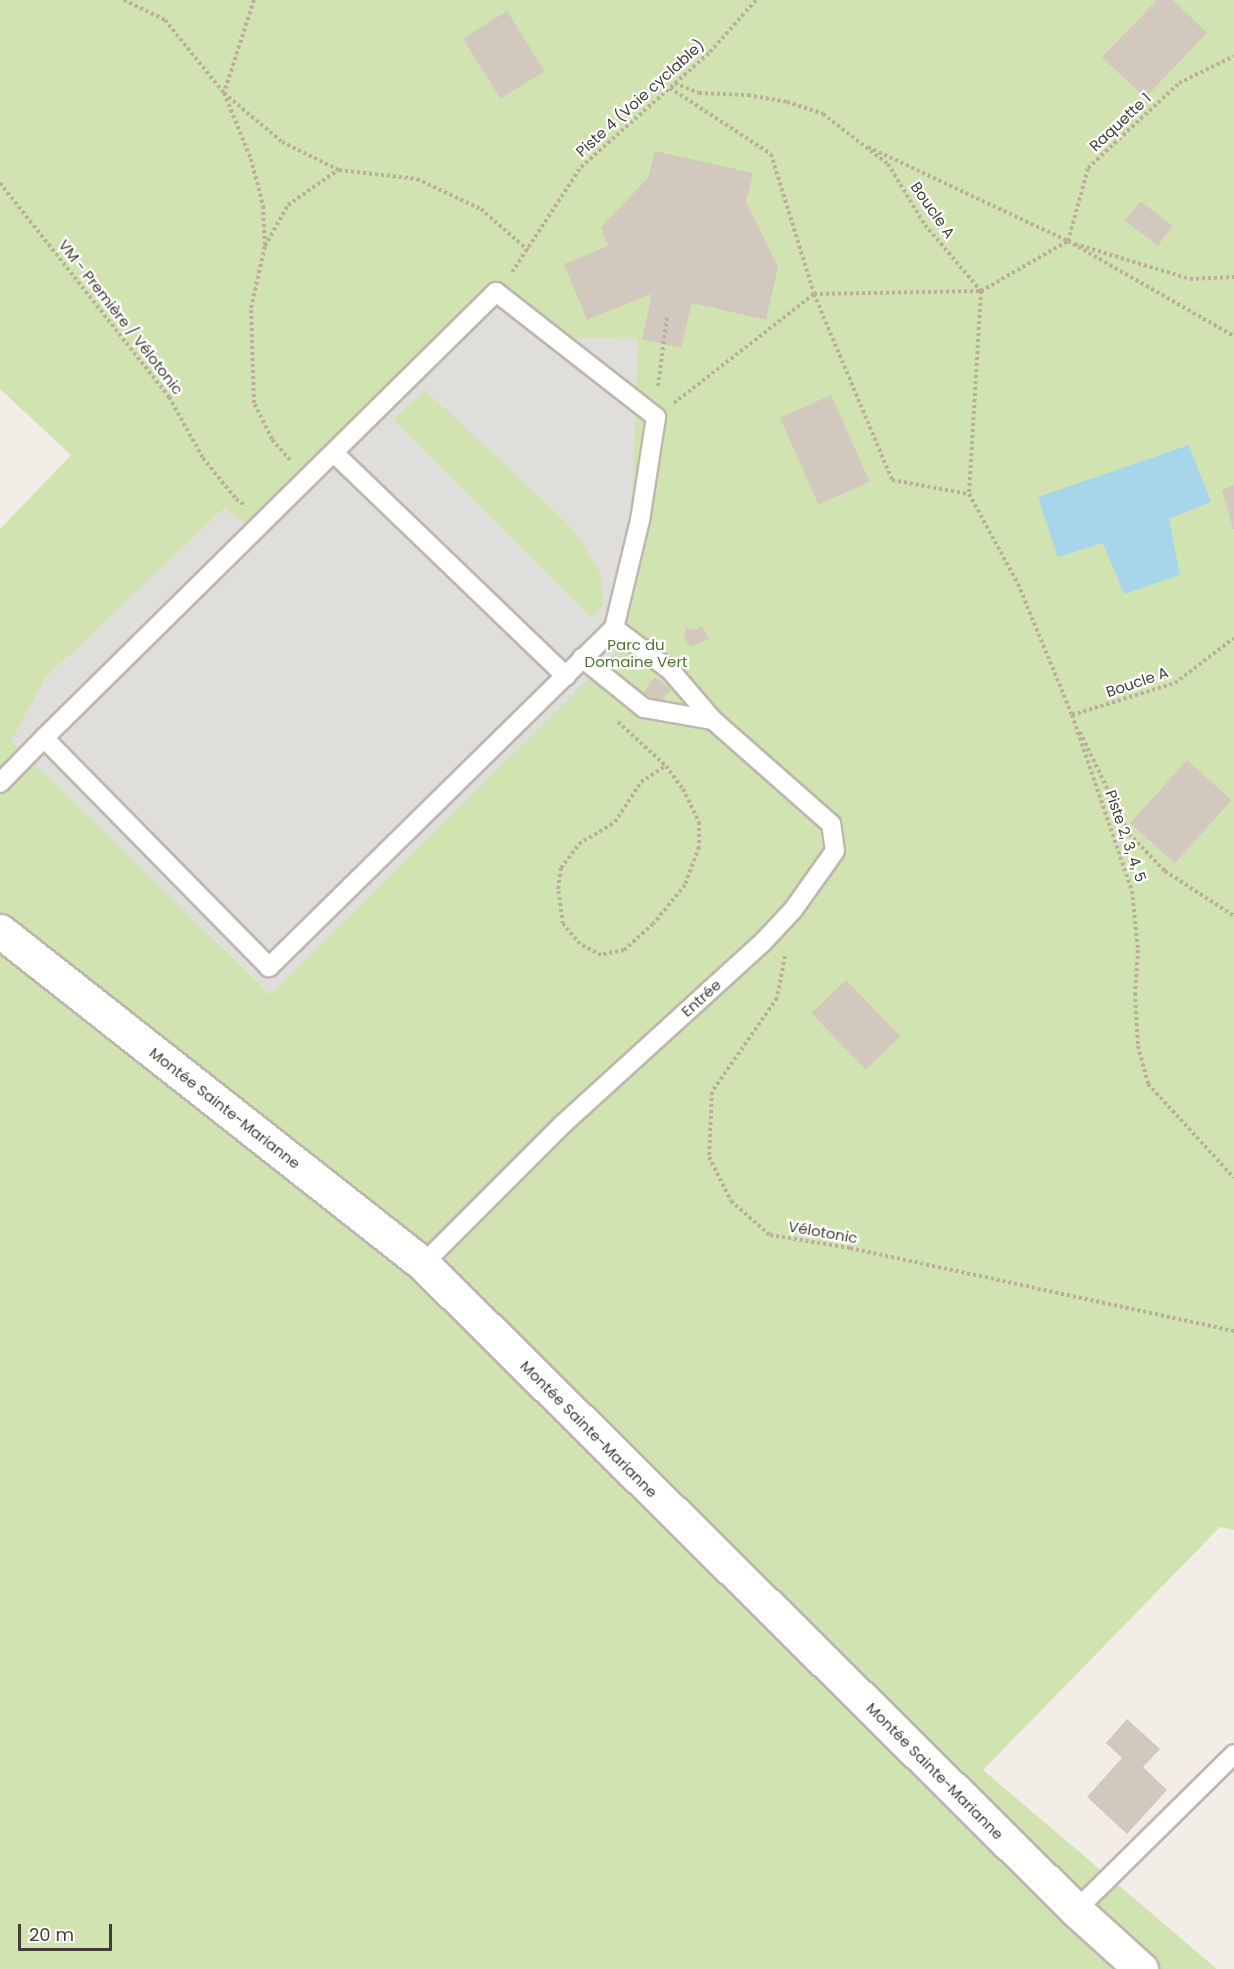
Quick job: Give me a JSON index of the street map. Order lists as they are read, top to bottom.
{
  "streets": {
    "street": ["Montée Sainte-Marianne"],
    "lane": ["Entrée"],
    "path": [
      "Piste 4 (Voie cyclable)",
      "Raquette 1",
      "Boucle A",
      "VM - Première / Vélotonic",
      "Piste 2, 3, 4, 5",
      "Vélotonic"
    ]
  },
  "crossings": [
    ["Piste 4 (Voie cyclable)", "Boucle A"],
    ["Boucle A", "Piste 2, 3, 4, 5"],
    ["Entrée", "Montée Sainte-Marianne"],
    ["Entrée", "Vélotonic"]
  ],
  "parks": ["Parc du Domaine Vert"],
  "scale_bar": "20 m"
}
